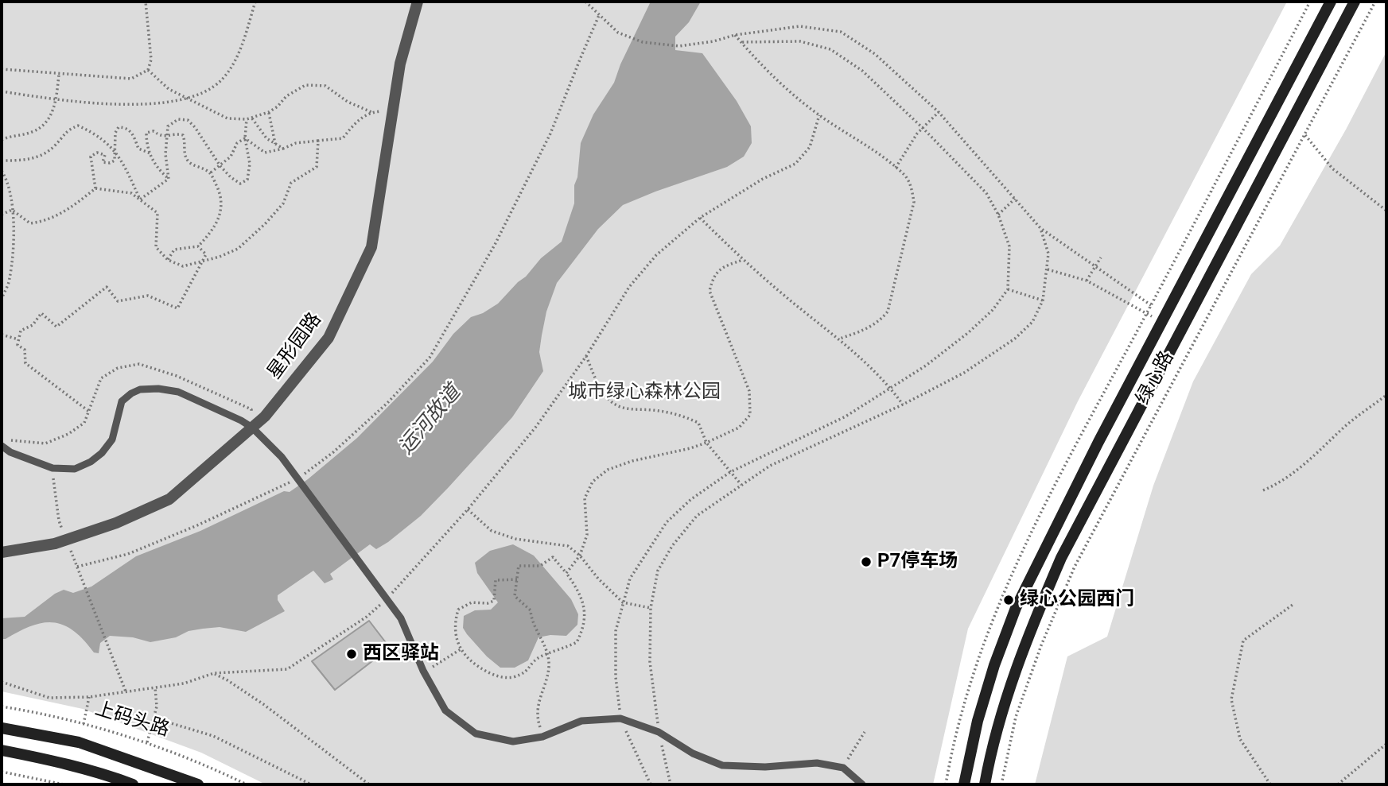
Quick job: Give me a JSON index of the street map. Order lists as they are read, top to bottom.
{
  "streets": {
    "main road": ["绿心路", "上码头路"],
    "street": ["星形园路"]
  },
  "water": ["运河故道"],
  "parks": ["城市绿心森林公园"],
  "places": ["P7停车场", "绿心公园西门", "西区驿站"]
}
